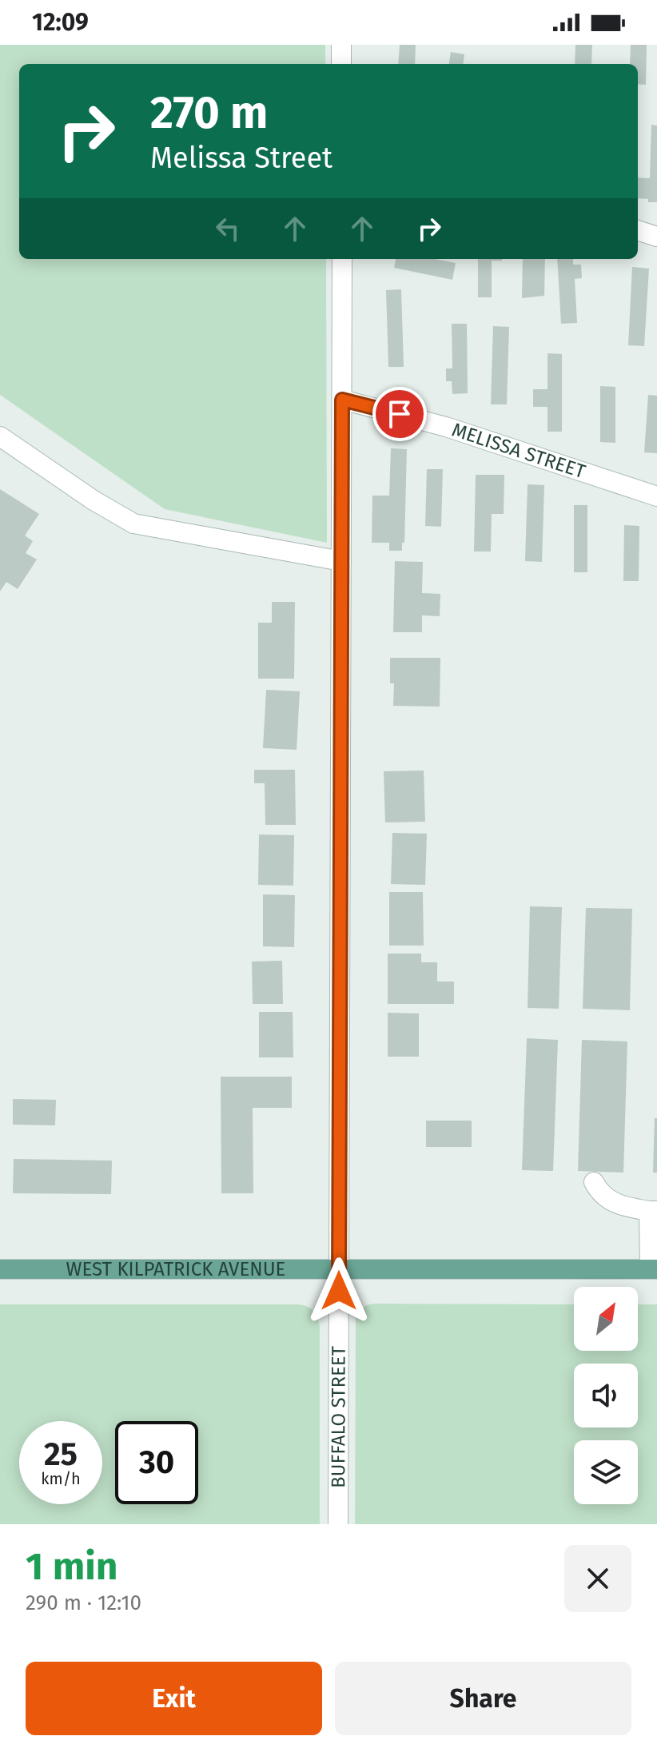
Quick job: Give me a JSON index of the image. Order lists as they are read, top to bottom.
{
  "streets": {
    "main road": ["WEST KILPATRICK AVENUE"],
    "street": ["MELISSA STREET", "BUFFALO STREET"]
  },
  "crossings": [
    ["MELISSA STREET", "BUFFALO STREET"],
    ["WEST KILPATRICK AVENUE", "BUFFALO STREET"]
  ],
  "north": "top right",
  "page": {
    "status": "12:09",
    "turn": ["270 m", "Melissa Street"],
    "speed": "25 km/h",
    "limit": "30",
    "heading": ["1 min", "290 m · 12:10"],
    "buttons": ["Exit", "Share"]
  }
}
